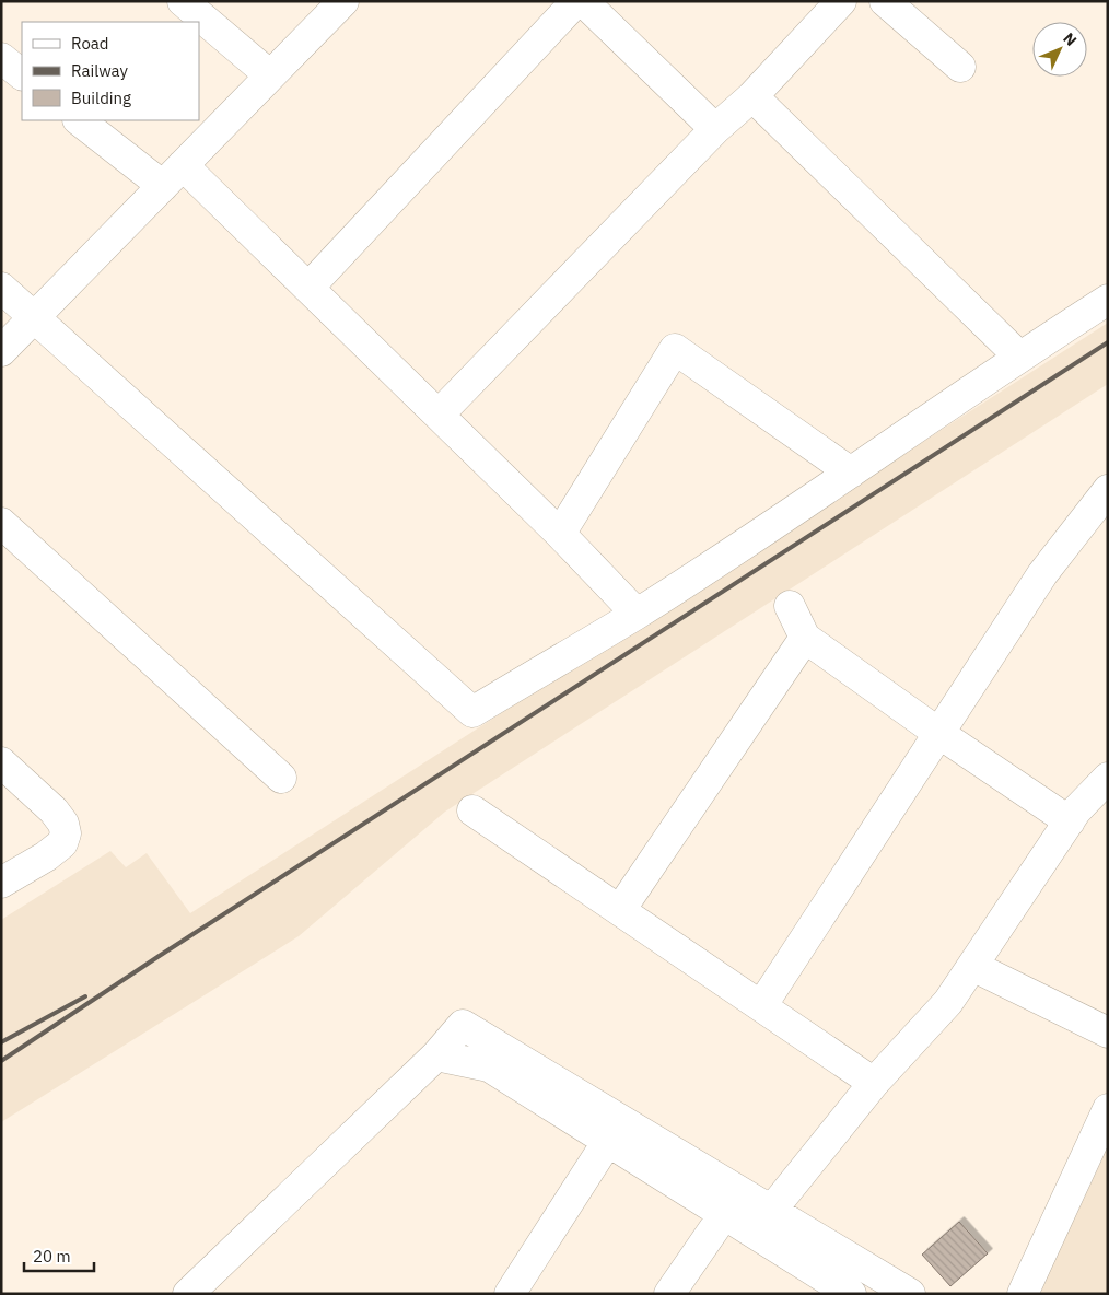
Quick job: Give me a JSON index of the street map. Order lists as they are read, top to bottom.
{
  "legend": ["Road", "Railway", "Building"],
  "scale_bar": "20 m",
  "north": "top right"
}
